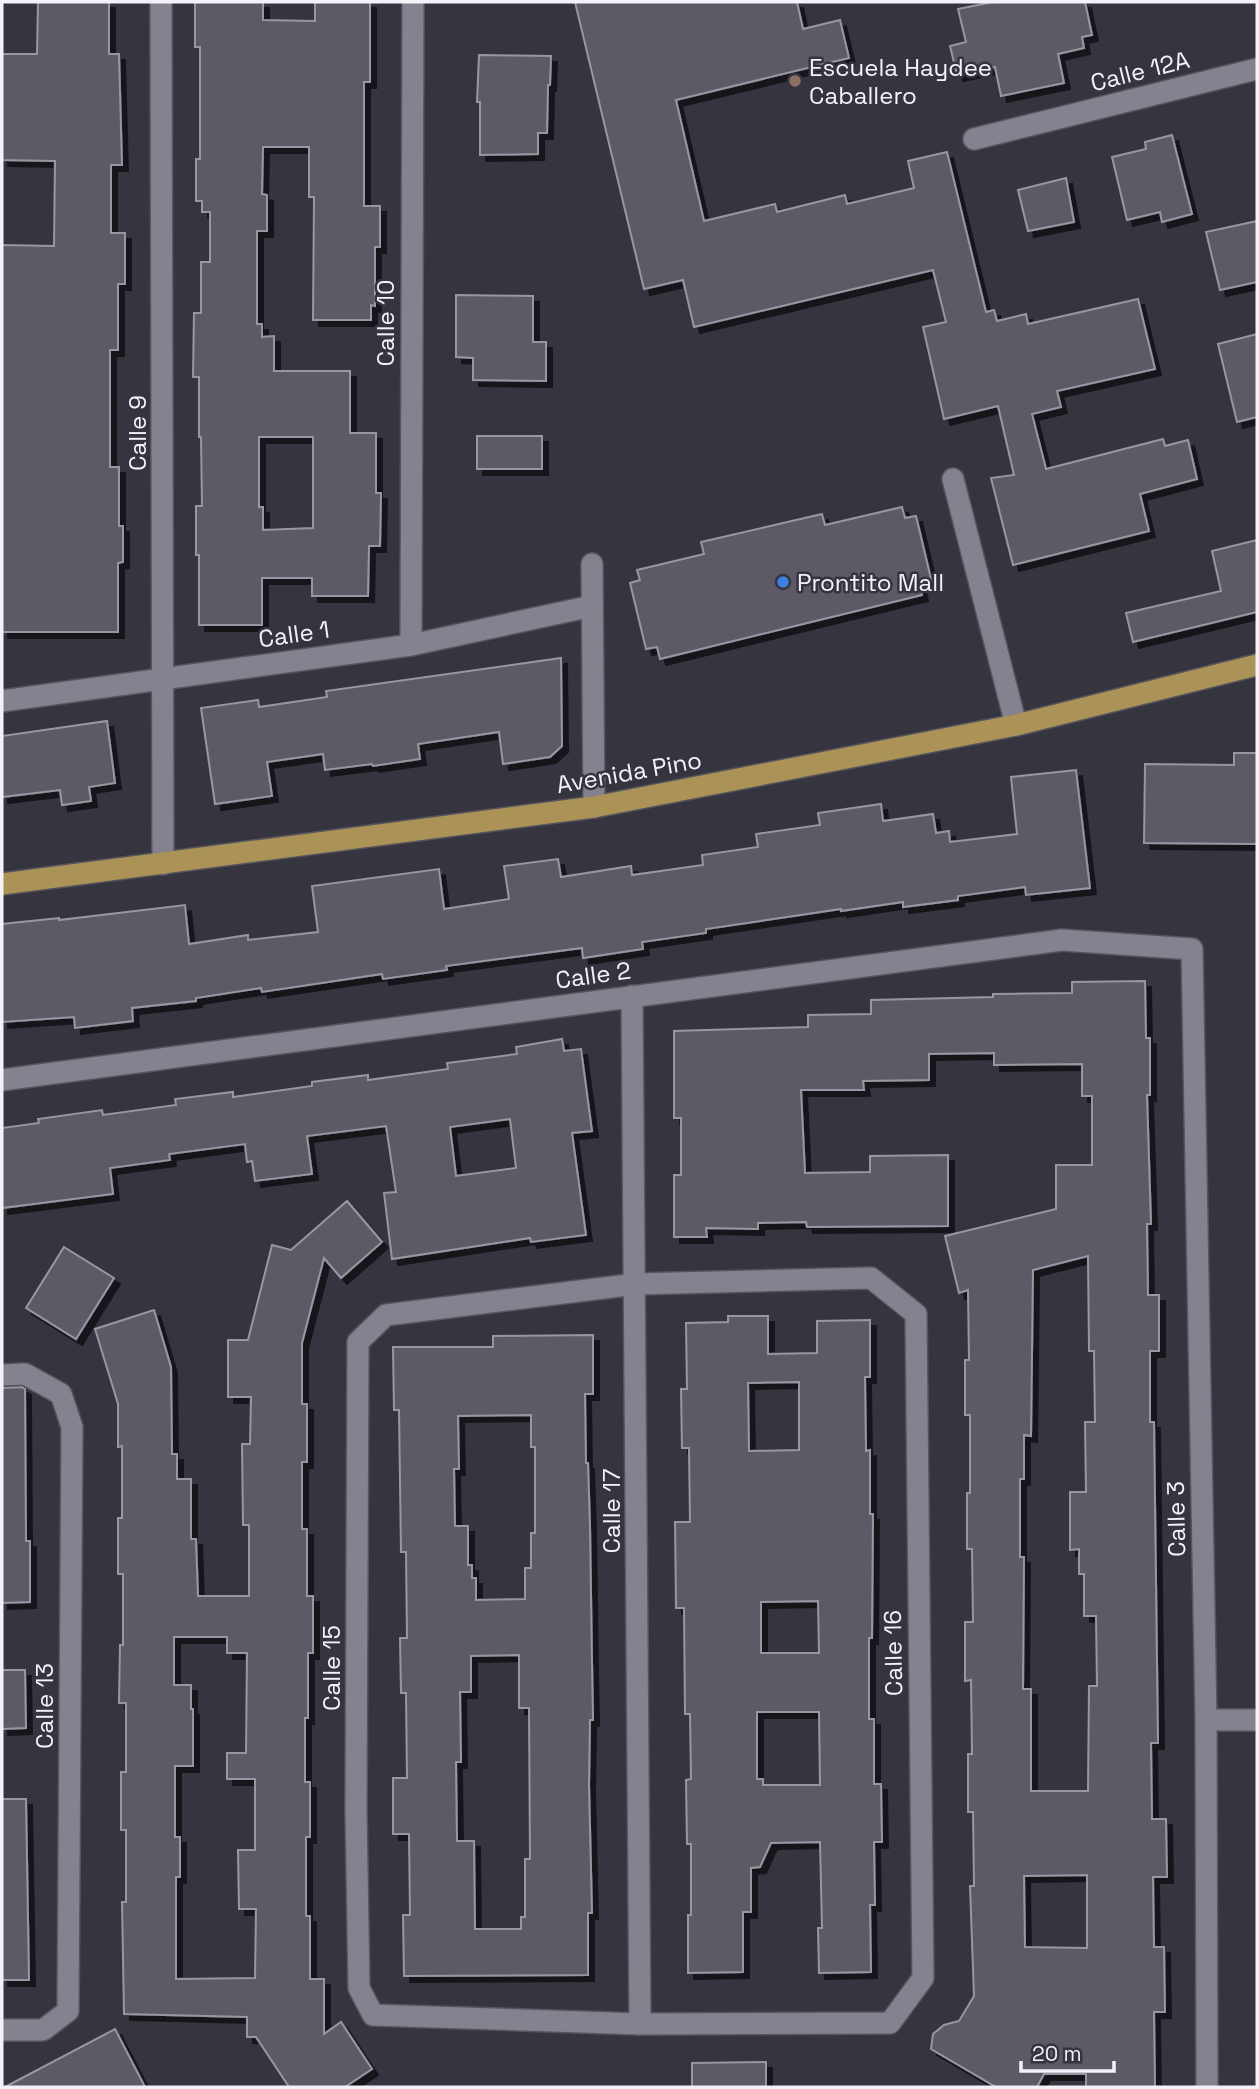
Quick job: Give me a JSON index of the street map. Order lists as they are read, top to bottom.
{
  "streets": {
    "main road": ["Avenida Pino"],
    "street": [
      "Calle 12A",
      "Calle 10",
      "Calle 9",
      "Calle 1",
      "Calle 2",
      "Calle 17",
      "Calle 3",
      "Calle 16",
      "Calle 15",
      "Calle 13"
    ]
  },
  "crossings": [
    ["Calle 10", "Calle 1"],
    ["Calle 9", "Calle 1"],
    ["Calle 9", "Avenida Pino"],
    ["Calle 2", "Calle 17"],
    ["Calle 2", "Calle 3"],
    ["Calle 17", "Calle 16"],
    ["Calle 17", "Calle 15"],
    ["Calle 16", "Calle 15"]
  ],
  "places": ["Escuela Haydee Caballero", "Prontito Mall"],
  "scale_bar": "20 m"
}
